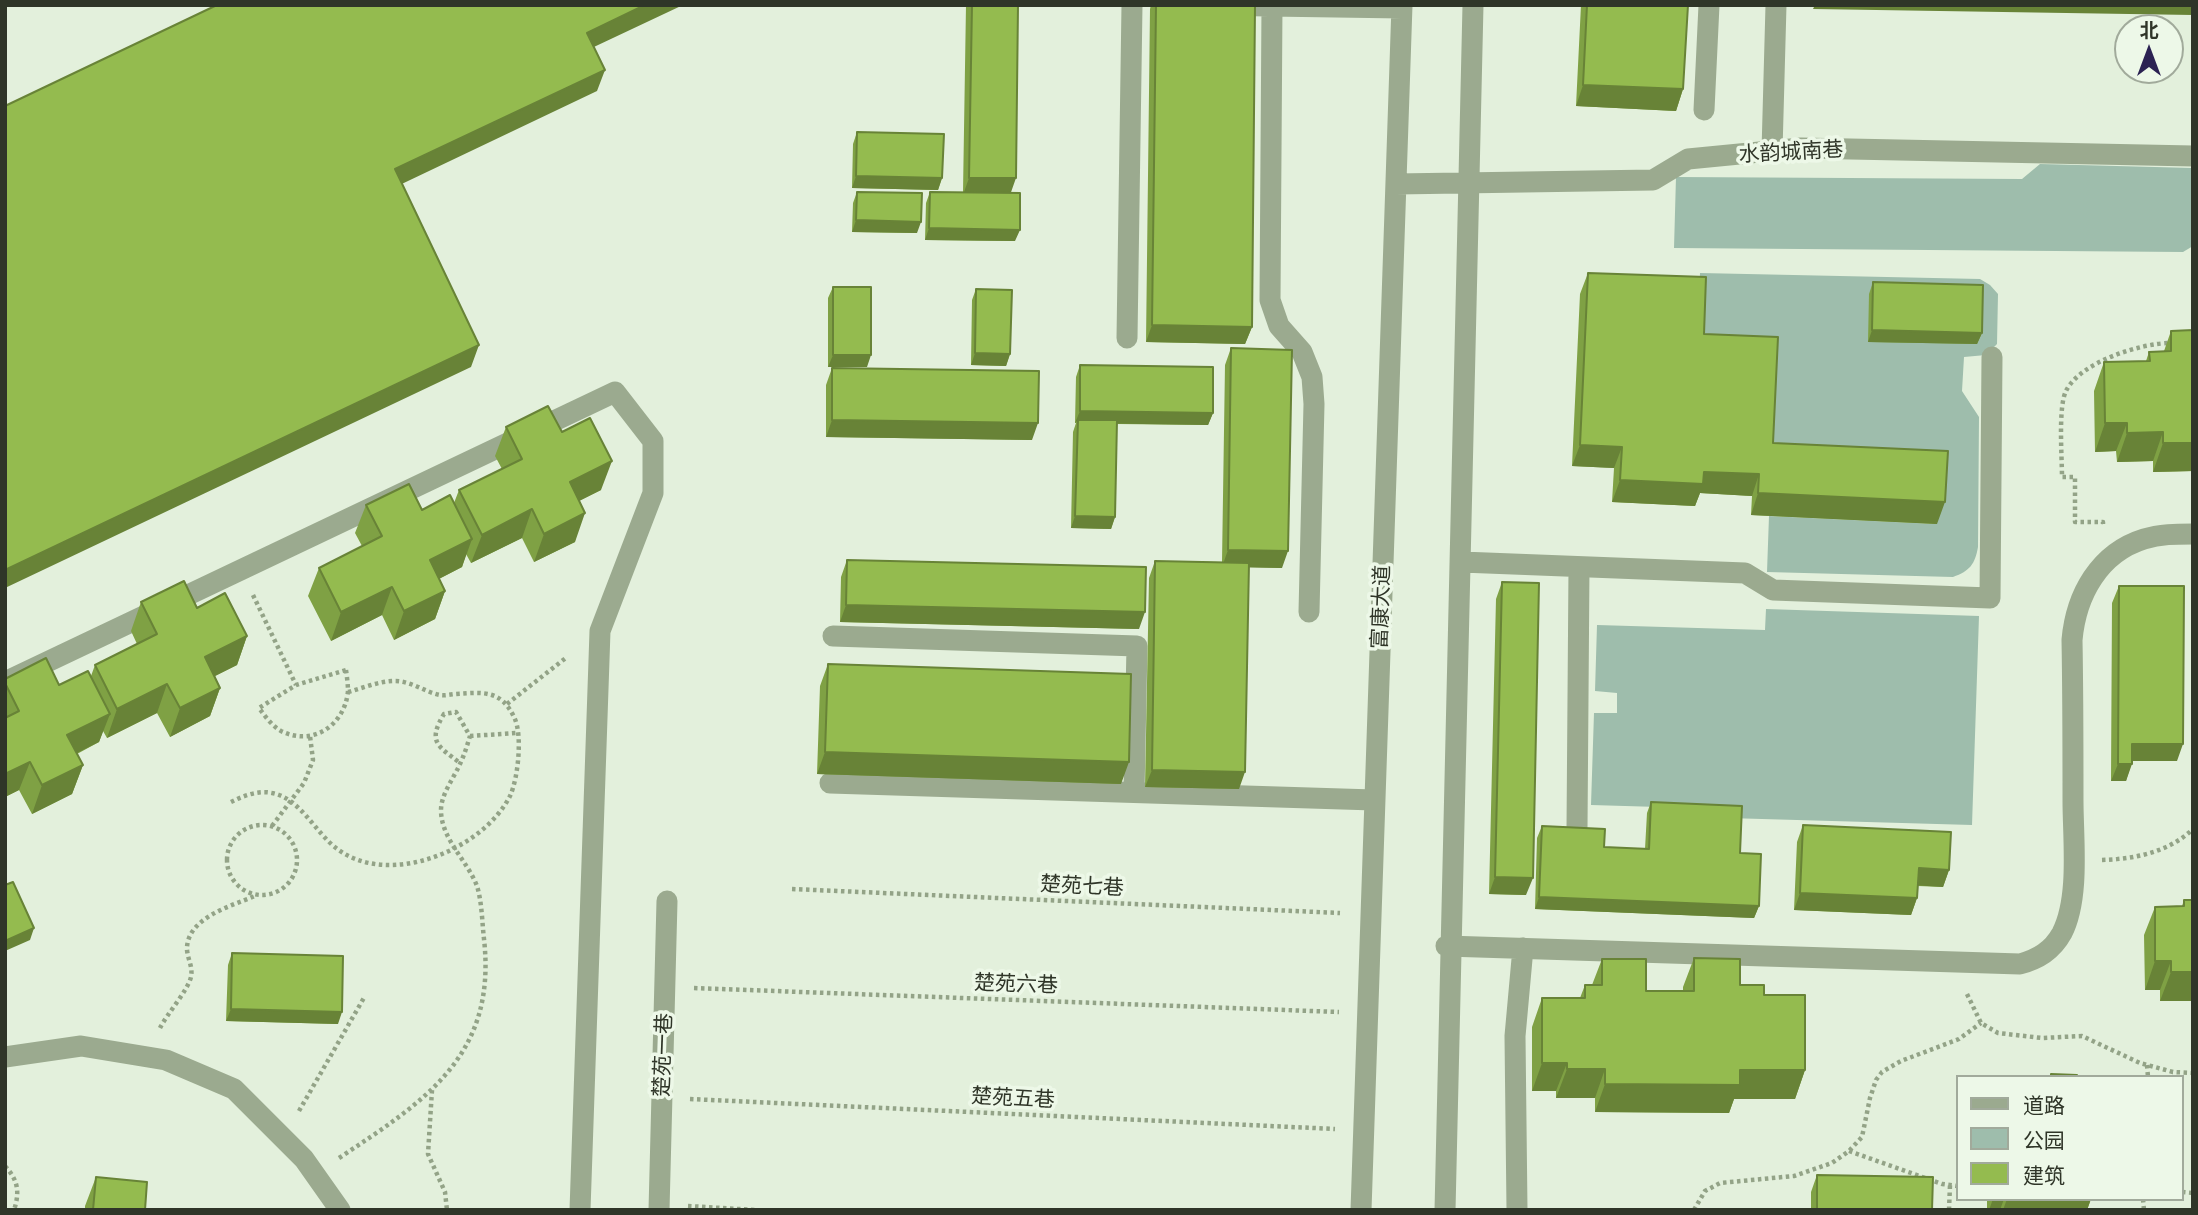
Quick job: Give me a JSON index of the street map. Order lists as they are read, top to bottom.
{
  "streets": {
    "street": ["水韵城南巷", "富康大道", "楚苑一巷"],
    "path": ["楚苑七巷", "楚苑六巷", "楚苑五巷"]
  },
  "crossings": [
    ["水韵城南巷", "富康大道"],
    ["富康大道", "楚苑七巷"],
    ["富康大道", "楚苑六巷"],
    ["富康大道", "楚苑五巷"],
    ["楚苑六巷", "楚苑一巷"],
    ["楚苑一巷", "楚苑五巷"]
  ],
  "legend": ["道路", "公园", "建筑"],
  "north": "top"
}
